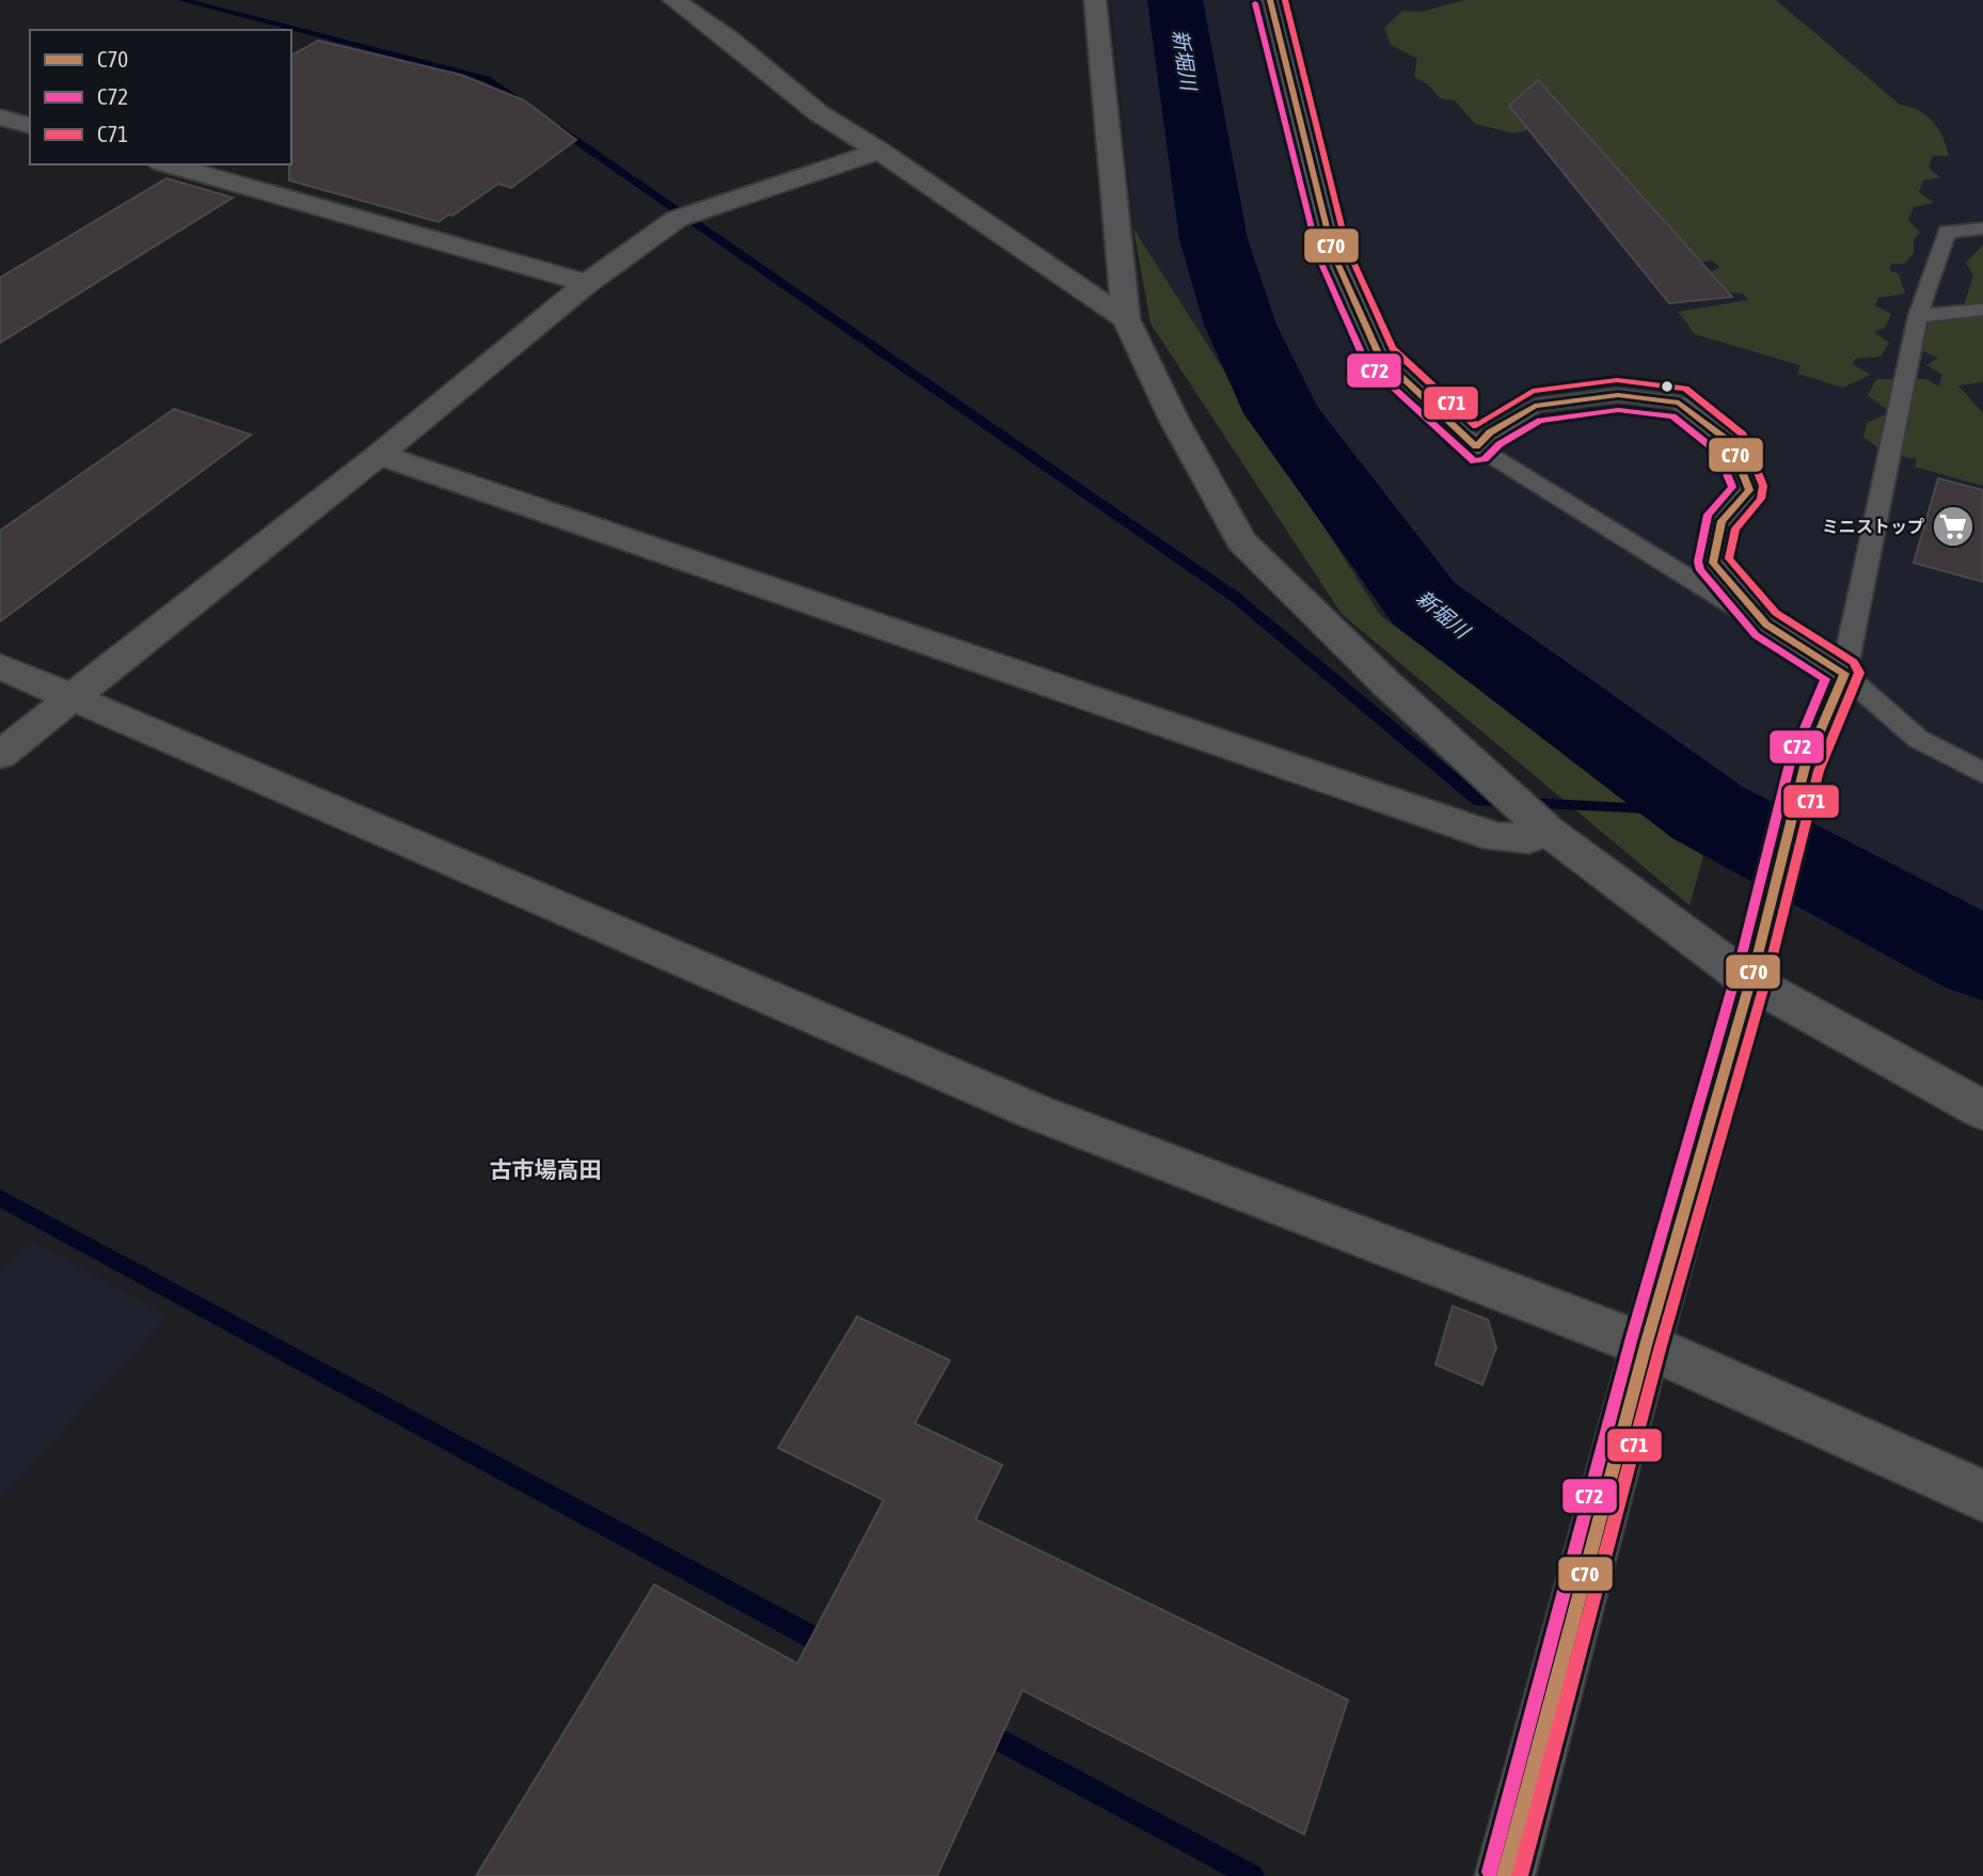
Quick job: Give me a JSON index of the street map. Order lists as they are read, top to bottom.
{
  "districts": ["古市場高田"],
  "water": ["新堀川"],
  "places": {
    "supermarket": ["ミニストップ"]
  },
  "lines": ["transit line C70", "transit line C71", "transit line C72"],
  "legend": ["C70", "C72", "C71"]
}
